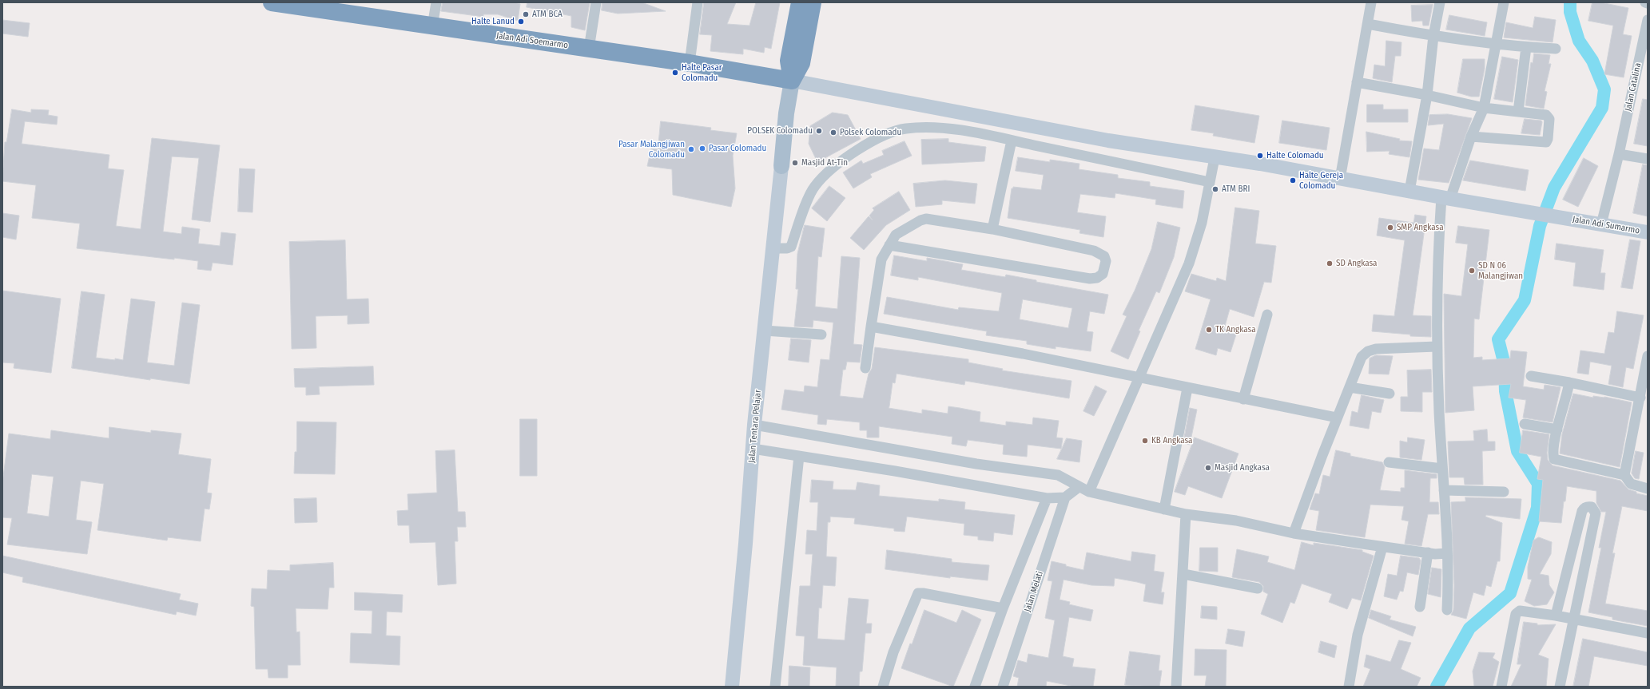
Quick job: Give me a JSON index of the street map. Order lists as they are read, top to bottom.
{
  "streets": {
    "highway": ["Jalan Adi Soemarmo"],
    "main road": ["Jalan Adi Sumarmo", "Jalan Tentara Pelajar"],
    "street": ["Jalan Catalina", "Jalan Melati"]
  },
  "crossings": [
    ["Jalan Adi Soemarmo", "Jalan Adi Sumarmo"],
    ["Jalan Catalina", "Jalan Adi Sumarmo"]
  ],
  "places": [
    "ATM BCA",
    "Halte Lanud",
    "Halte Pasar Colomadu",
    "POLSEK Colomadu",
    "Polsek Colomadu",
    "Pasar Colomadu",
    "Pasar Malangjiwan Colomadu",
    "Halte Colomadu",
    "Masjid At-Tin",
    "Halte Gereja Colomadu",
    "ATM BRI",
    "SMP Angkasa",
    "SD Angkasa",
    "SD N 06 Malangjiwan",
    "TK Angkasa",
    "KB Angkasa",
    "Masjid Angkasa"
  ]
}
